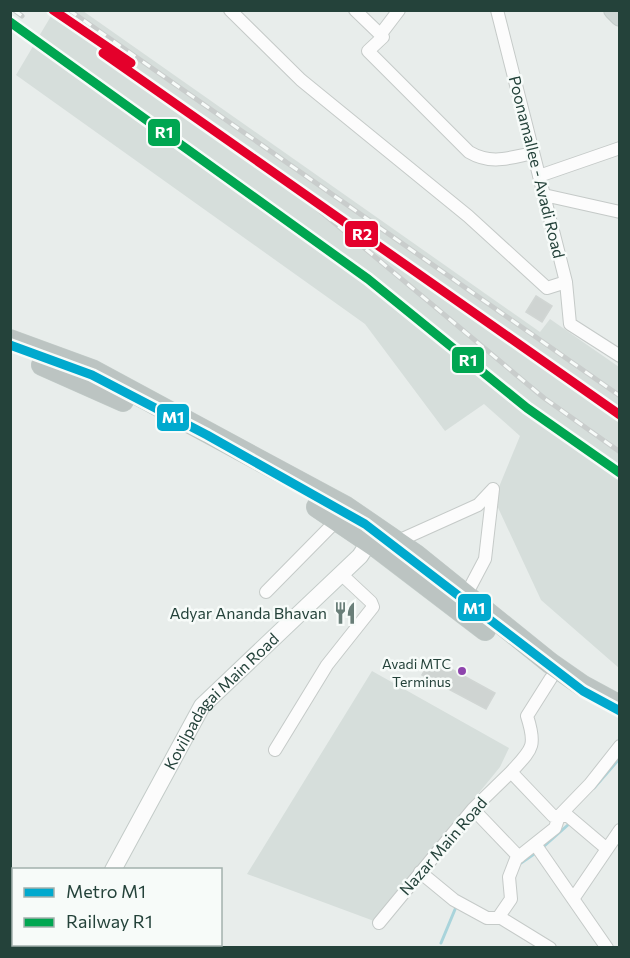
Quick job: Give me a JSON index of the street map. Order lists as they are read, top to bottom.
{
  "streets": {
    "main road": ["Kovilpadagai Main Road"],
    "street": ["Poonamallee - Avadi Road", "Nazar Main Road"]
  },
  "places": {
    "restaurant": ["Adyar Ananda Bhavan"],
    "other": ["Avadi MTC Terminus"]
  },
  "lines": ["transit line R2", "rail line R1", "metro line M1"],
  "legend": ["Metro M1", "Railway R1"]
}
